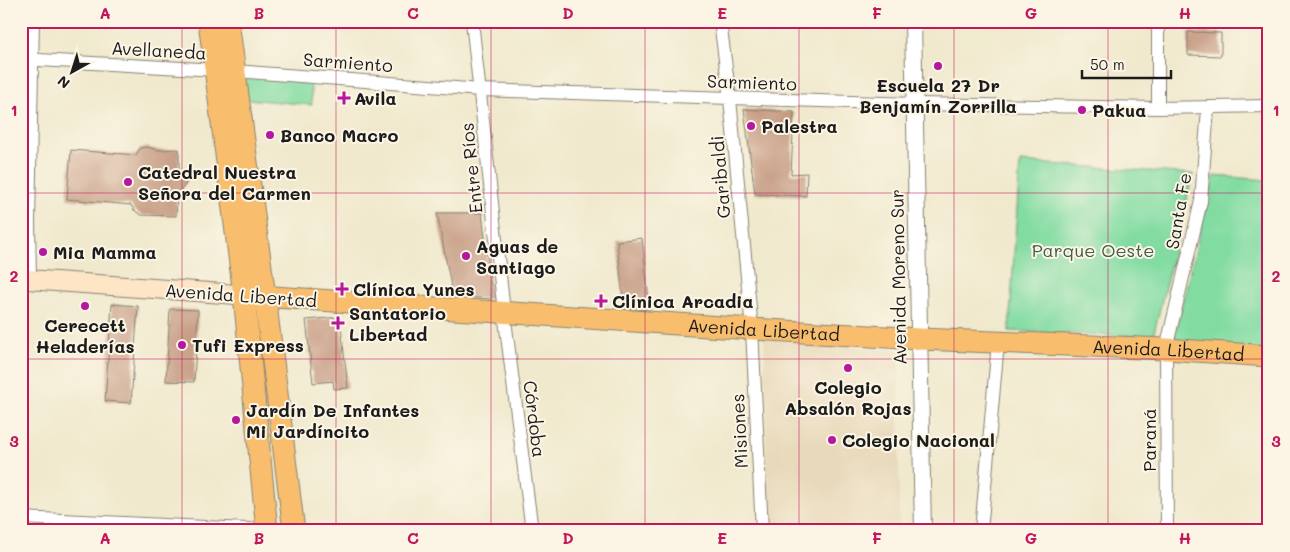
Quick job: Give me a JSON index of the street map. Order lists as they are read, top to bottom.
{
  "streets": {
    "main road": ["Avenida Libertad"],
    "street": [
      "Avellaneda",
      "Sarmiento",
      "Entre Ríos",
      "Garibaldi",
      "Santa Fe",
      "Avenida Moreno Sur",
      "Córdoba",
      "Misiones",
      "Paraná"
    ]
  },
  "crossings": [
    ["Avellaneda", "Sarmiento"],
    ["Sarmiento", "Entre Ríos"],
    ["Sarmiento", "Garibaldi"],
    ["Sarmiento", "Santa Fe"],
    ["Sarmiento", "Avenida Moreno Sur"],
    ["Entre Ríos", "Avenida Libertad"],
    ["Entre Ríos", "Córdoba"],
    ["Garibaldi", "Avenida Libertad"],
    ["Garibaldi", "Misiones"],
    ["Santa Fe", "Avenida Libertad"],
    ["Santa Fe", "Paraná"],
    ["Avenida Moreno Sur", "Avenida Libertad"],
    ["Avenida Libertad", "Córdoba"],
    ["Avenida Libertad", "Misiones"],
    ["Avenida Libertad", "Paraná"]
  ],
  "parks": ["Parque Oeste"],
  "places": {
    "other": [
      "Escuela 27 Dr Benjamín Zorrilla",
      "Pakua",
      "Palestra",
      "Banco Macro",
      "Catedral Nuestra Señora del Carmen",
      "Mia Mamma",
      "Aguas de Santiago",
      "Cerecett Heladerías",
      "Tufi Express",
      "Colegio Absalón Rojas",
      "Jardín De Infantes Mi Jardíncito",
      "Colegio Nacional"
    ],
    "health": [
      "Avila",
      "Clínica Yunes",
      "Clínica Arcadia",
      "Santatorio Libertad"
    ]
  },
  "scale_bar": "50 m",
  "north": "bottom left",
  "grid": {
    "columns": [
      "A",
      "B",
      "C",
      "D",
      "E",
      "F",
      "G",
      "H"
    ],
    "rows": ["1", "2", "3"]
  }
}
